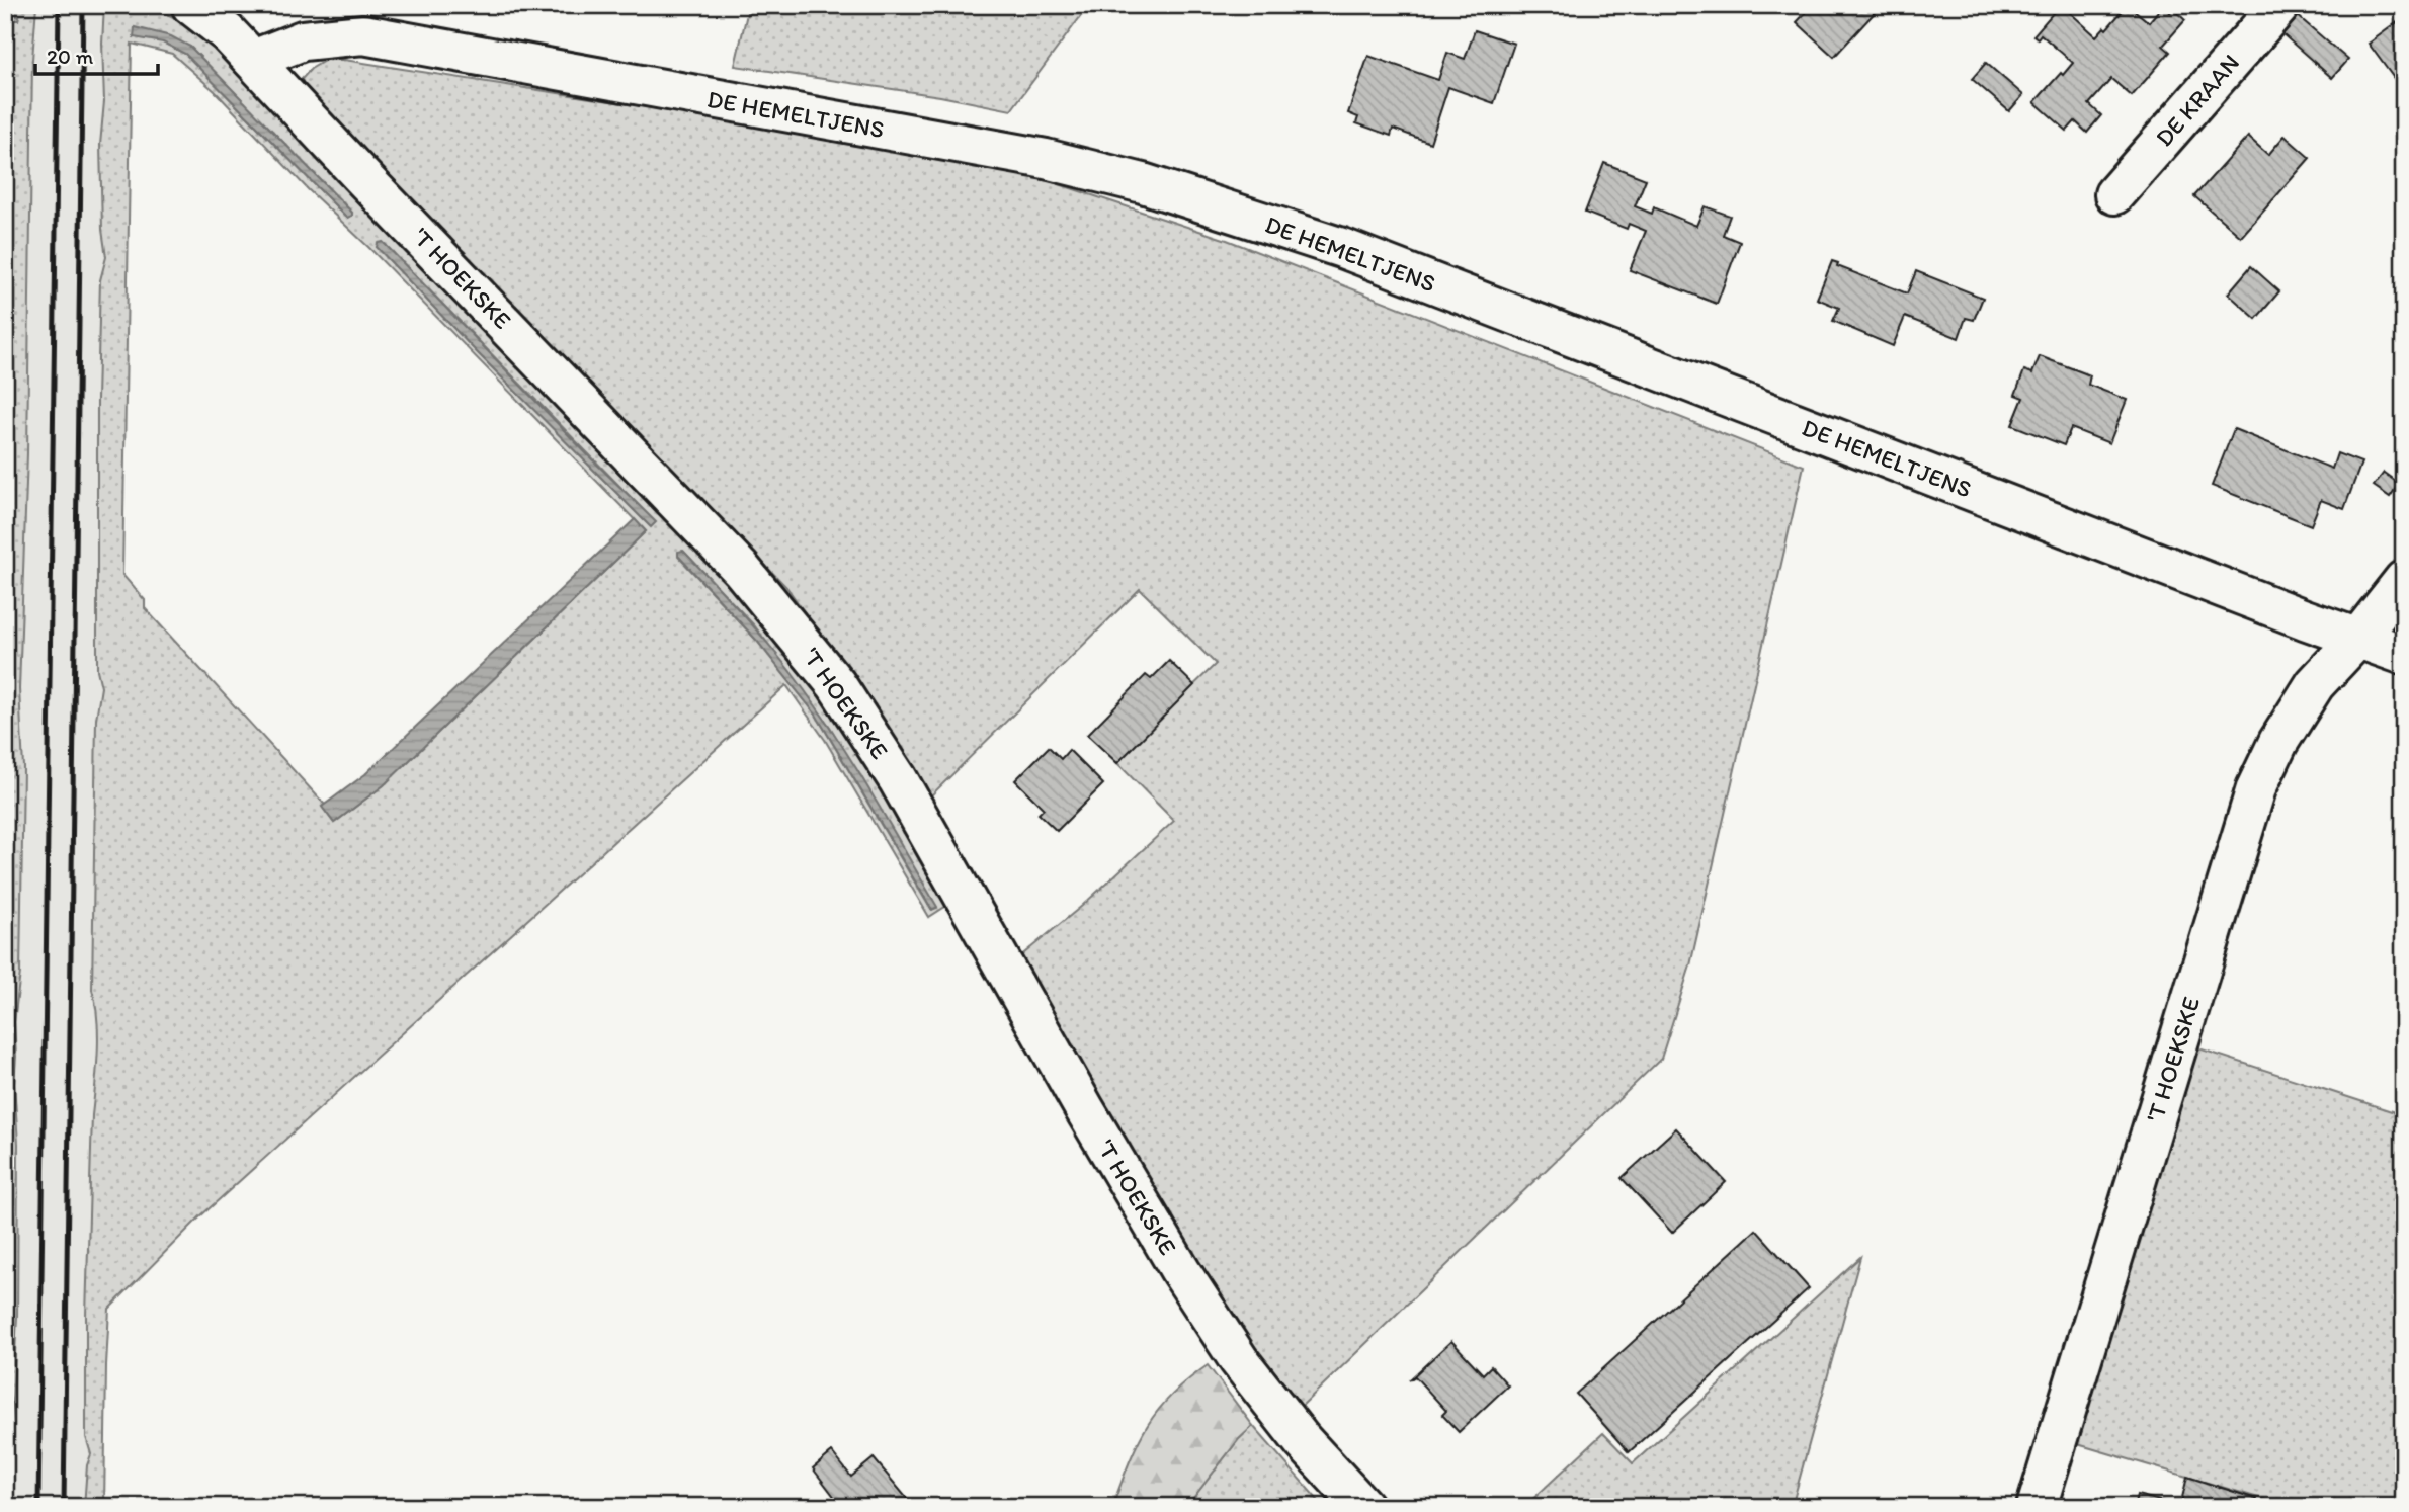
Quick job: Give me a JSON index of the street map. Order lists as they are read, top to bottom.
{
  "streets": {
    "street": ["DE KRAAN", "DE HEMELTJENS", "'T HOEKSKE"]
  },
  "crossings": [
    ["DE HEMELTJENS", "'T HOEKSKE"]
  ],
  "scale_bar": "20 m"
}
